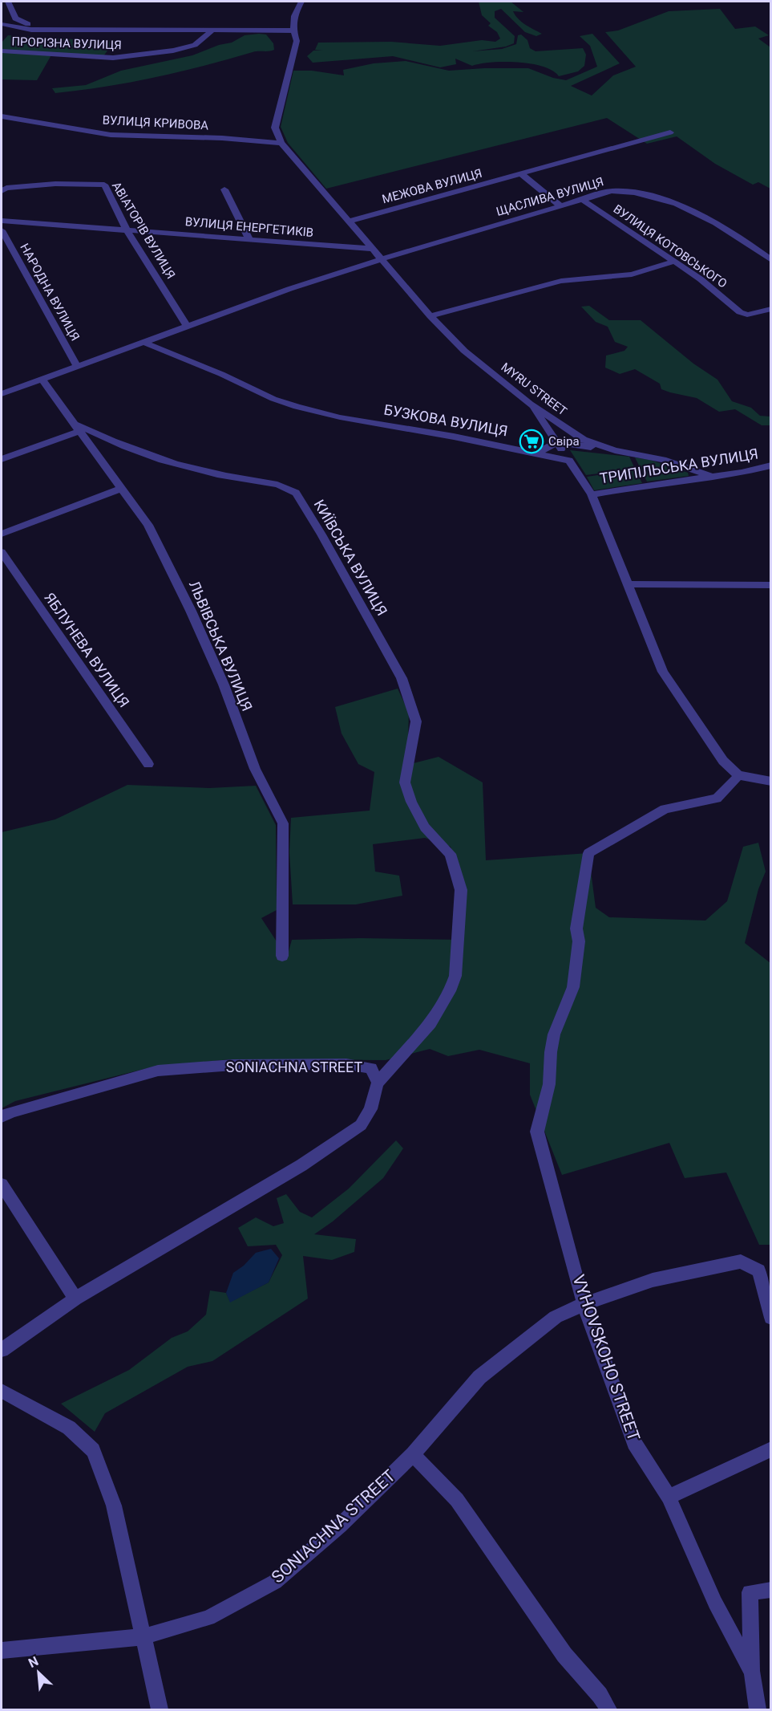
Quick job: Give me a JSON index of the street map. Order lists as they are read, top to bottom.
{
  "streets": {
    "street": [
      "ПРОРІЗНА ВУЛИЦЯ",
      "ВУЛИЦЯ КРИВОВА",
      "МЕЖОВА ВУЛИЦЯ",
      "ЩАСЛИВА ВУЛИЦЯ",
      "ВУЛИЦЯ ЕНЕРГЕТИКІВ",
      "АВІАТОРІВ ВУЛИЦЯ",
      "ВУЛИЦЯ КОТОВСЬКОГО",
      "НАРОДНА ВУЛИЦЯ",
      "MYRU STREET",
      "БУЗКОВА ВУЛИЦЯ",
      "ТРИПІЛЬСЬКА ВУЛИЦЯ",
      "КИЇВСЬКА ВУЛИЦЯ",
      "ЛЬВІВСЬКА ВУЛИЦЯ",
      "ЯБЛУНЕВА ВУЛИЦЯ",
      "SONIACHNA STREET",
      "VYHOVSKOHO STREET"
    ]
  },
  "crossings": [
    ["ЩАСЛИВА ВУЛИЦЯ", "АВІАТОРІВ ВУЛИЦЯ"],
    ["ЩАСЛИВА ВУЛИЦЯ", "ВУЛИЦЯ КОТОВСЬКОГО"],
    ["ЩАСЛИВА ВУЛИЦЯ", "НАРОДНА ВУЛИЦЯ"],
    ["ЩАСЛИВА ВУЛИЦЯ", "MYRU STREET"],
    ["ЩАСЛИВА ВУЛИЦЯ", "БУЗКОВА ВУЛИЦЯ"],
    ["ЩАСЛИВА ВУЛИЦЯ", "ЛЬВІВСЬКА ВУЛИЦЯ"],
    ["ВУЛИЦЯ ЕНЕРГЕТИКІВ", "АВІАТОРІВ ВУЛИЦЯ"],
    ["MYRU STREET", "ТРИПІЛЬСЬКА ВУЛИЦЯ"],
    ["КИЇВСЬКА ВУЛИЦЯ", "ЛЬВІВСЬКА ВУЛИЦЯ"],
    ["КИЇВСЬКА ВУЛИЦЯ", "SONIACHNA STREET"],
    ["SONIACHNA STREET", "VYHOVSKOHO STREET"]
  ],
  "places": {
    "supermarket": ["Свіра"]
  },
  "north": "top left"
}
